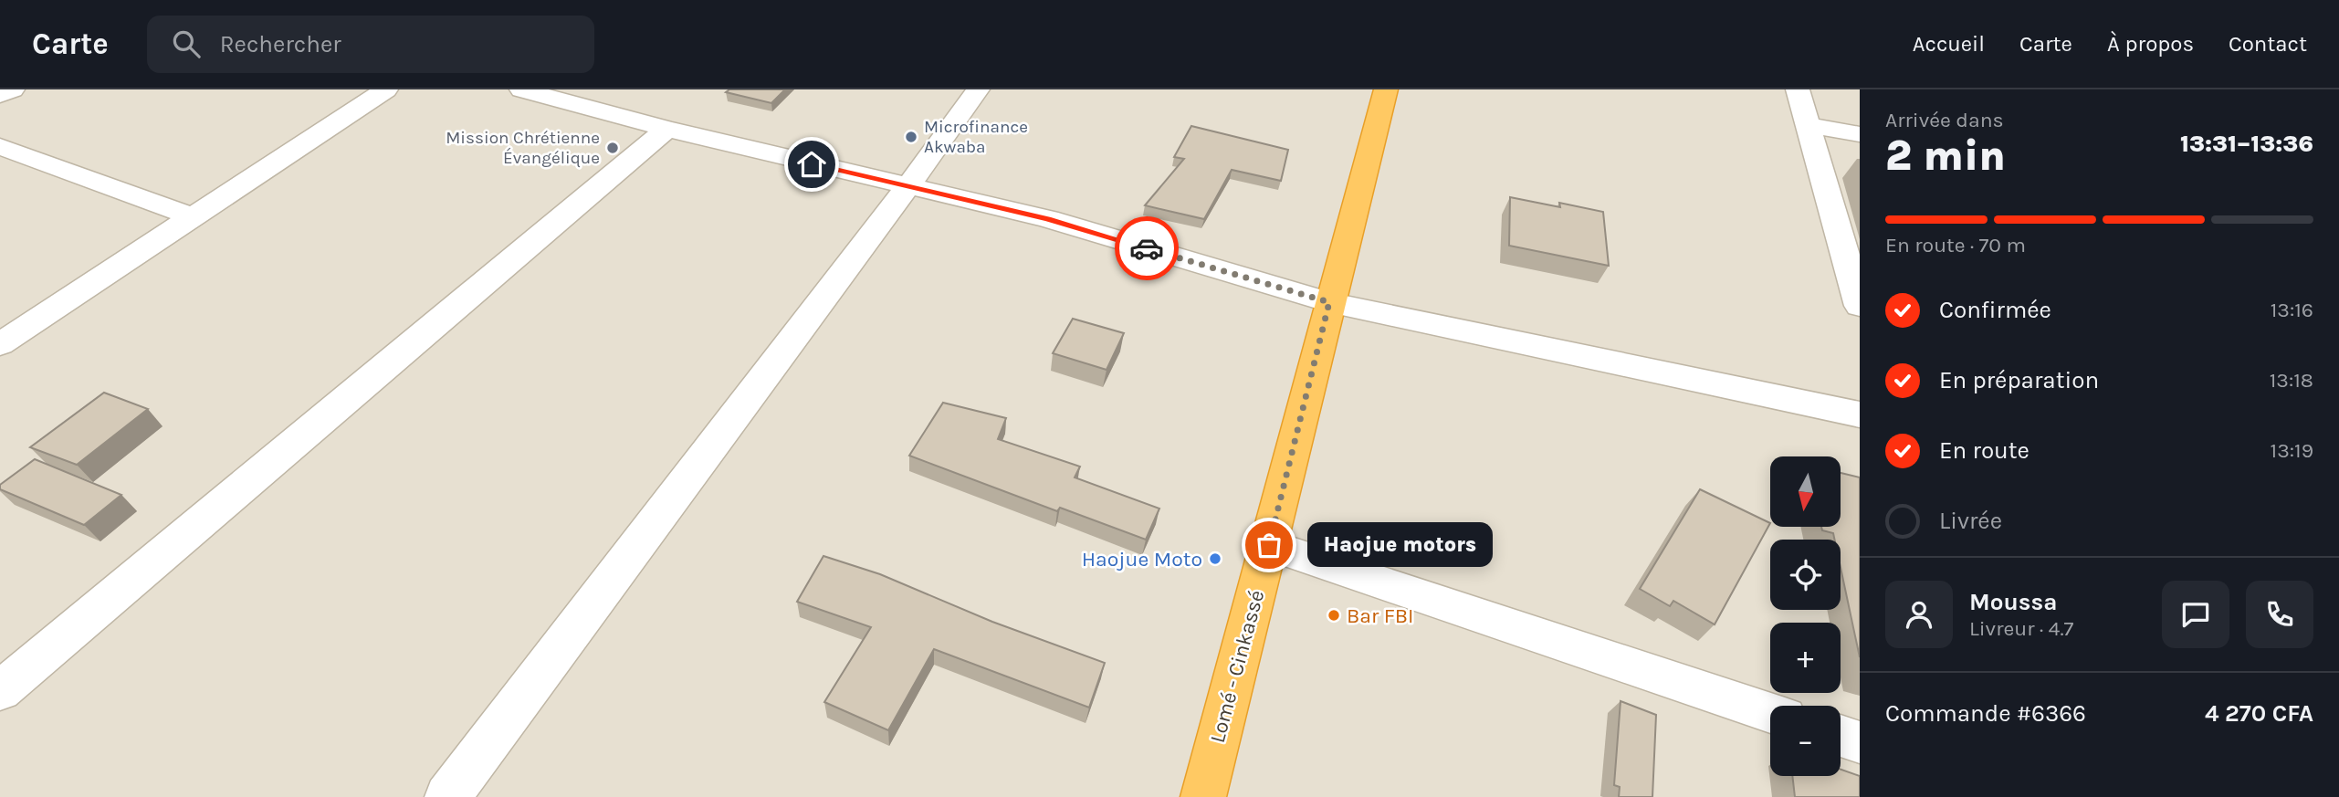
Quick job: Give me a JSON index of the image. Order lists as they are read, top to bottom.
{
  "streets": {
    "highway": ["Lomé - Cinkassé"]
  },
  "places": [
    "Microfinance Akwaba",
    "Mission Chrétienne Évangélique",
    "Haojue motors",
    "Haojue Moto",
    "Bar FBI"
  ],
  "north": "bottom",
  "page": {
    "header": "Carte",
    "search": "Rechercher",
    "nav": [
      "Accueil",
      "Carte",
      "À propos",
      "Contact"
    ],
    "heading": ["2 min", "Arrivée dans", "13:31–13:36"],
    "panel": [
      "Moussa",
      "Livreur · 4.7",
      "Commande #6366",
      "4 270 CFA"
    ],
    "bar": "En route · 70 m",
    "list": [
      ["Confirmée", "13:16"],
      ["En préparation", "13:18"],
      ["En route", "13:19"],
      "Livrée"
    ],
    "map_buttons": ["+", "−"],
    "bubble": "Haojue motors"
  }
}
